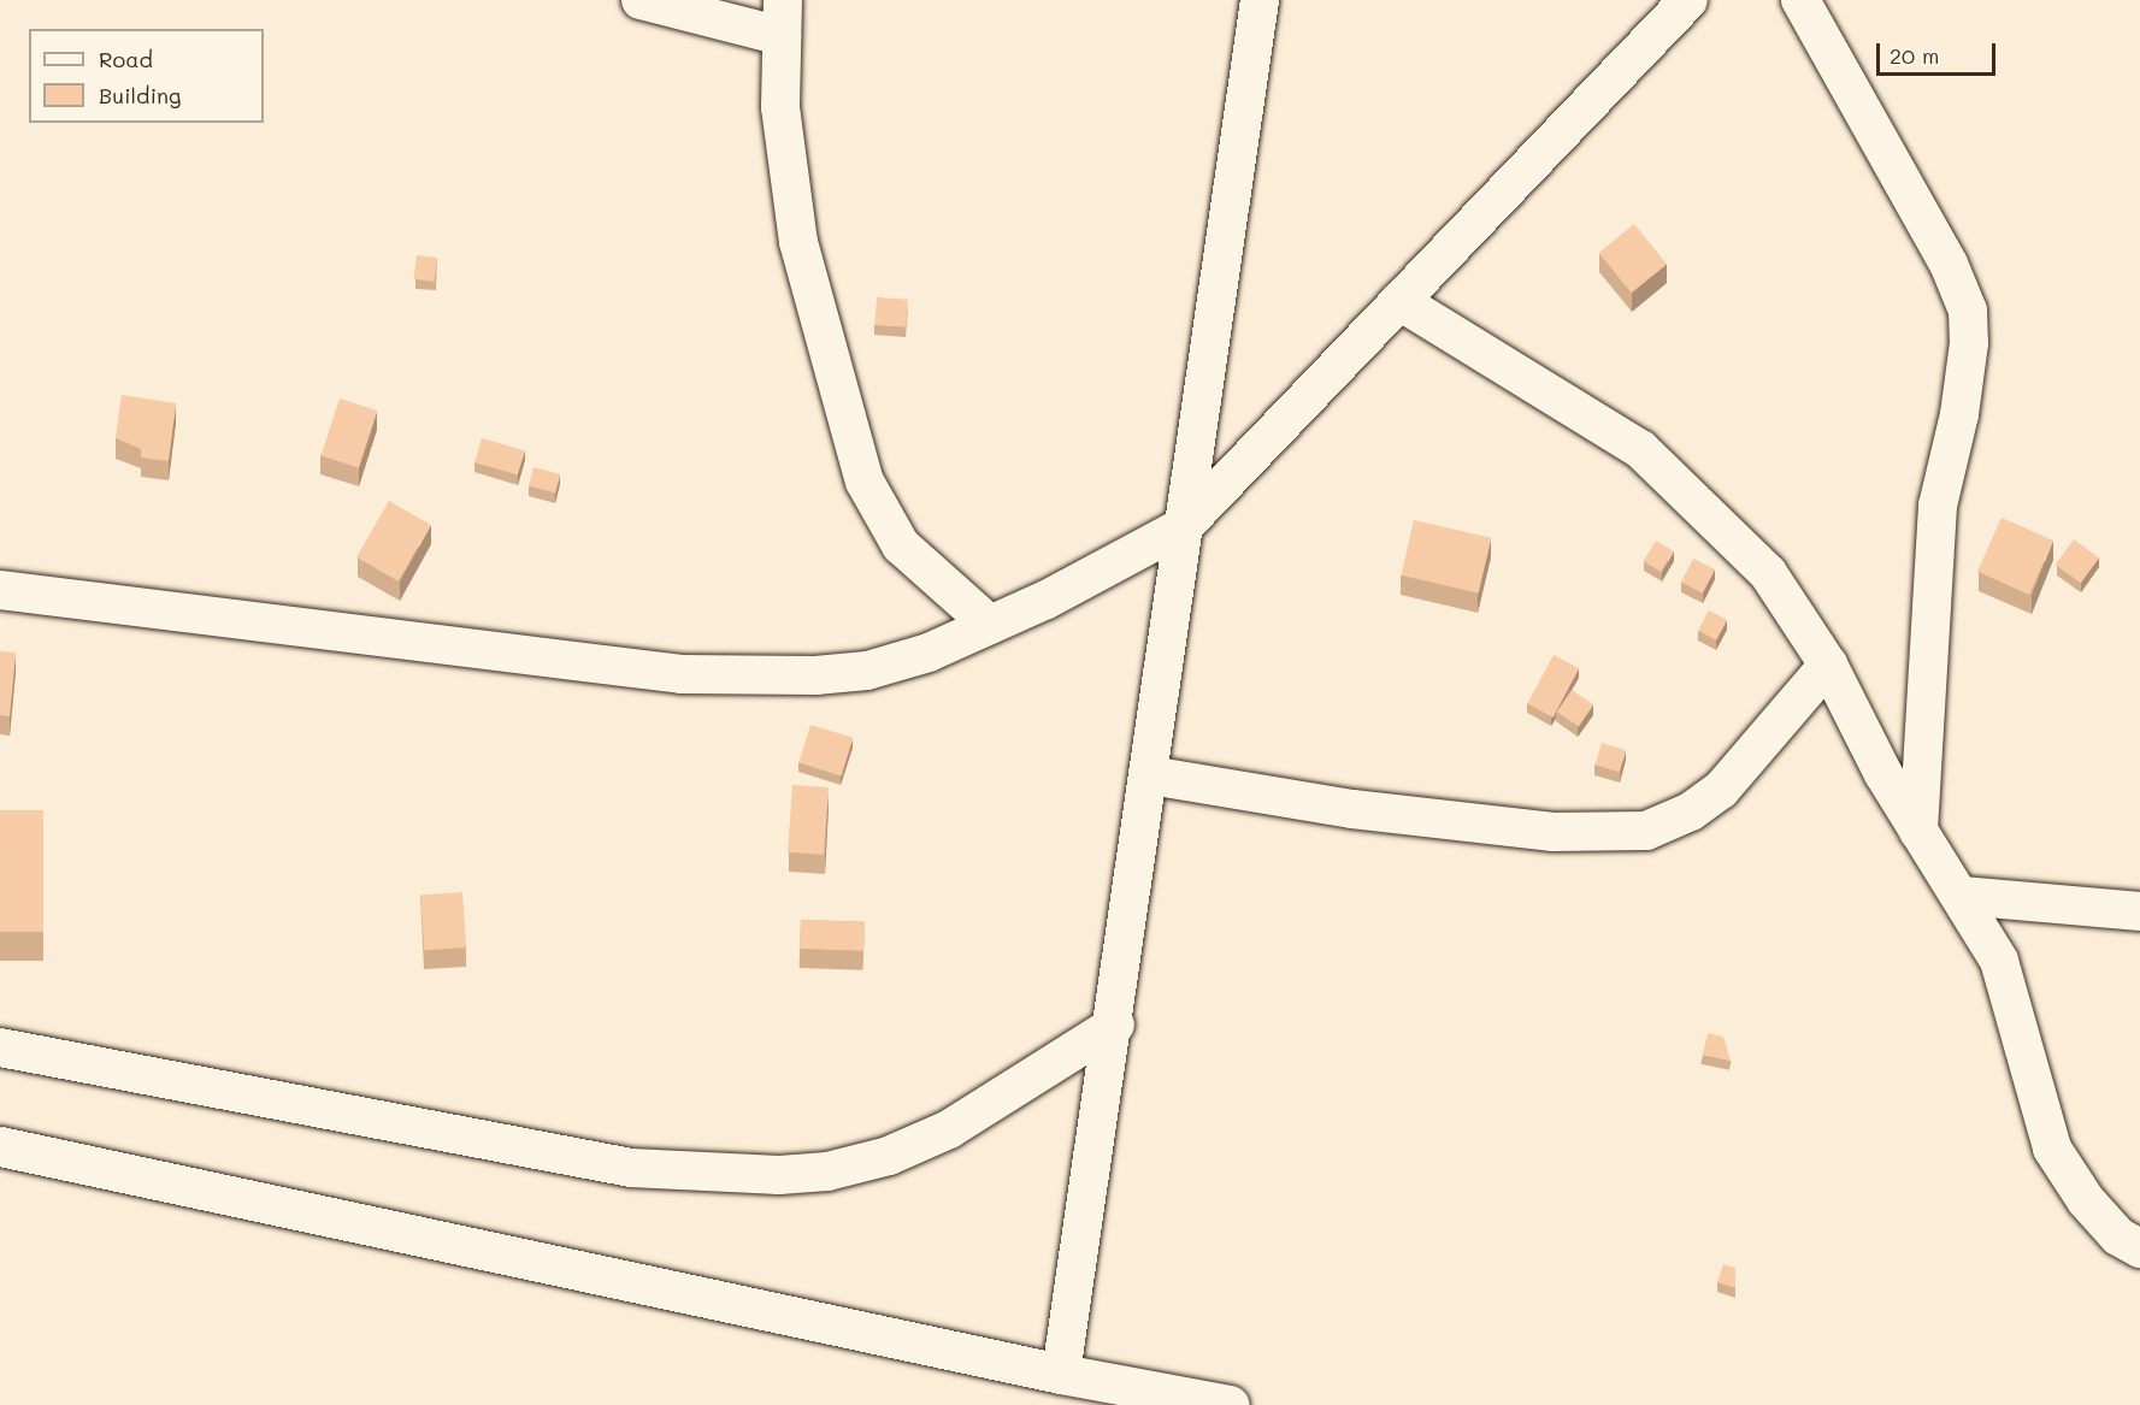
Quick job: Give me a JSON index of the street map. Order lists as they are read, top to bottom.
{
  "legend": ["Road", "Building"],
  "scale_bar": "20 m"
}
